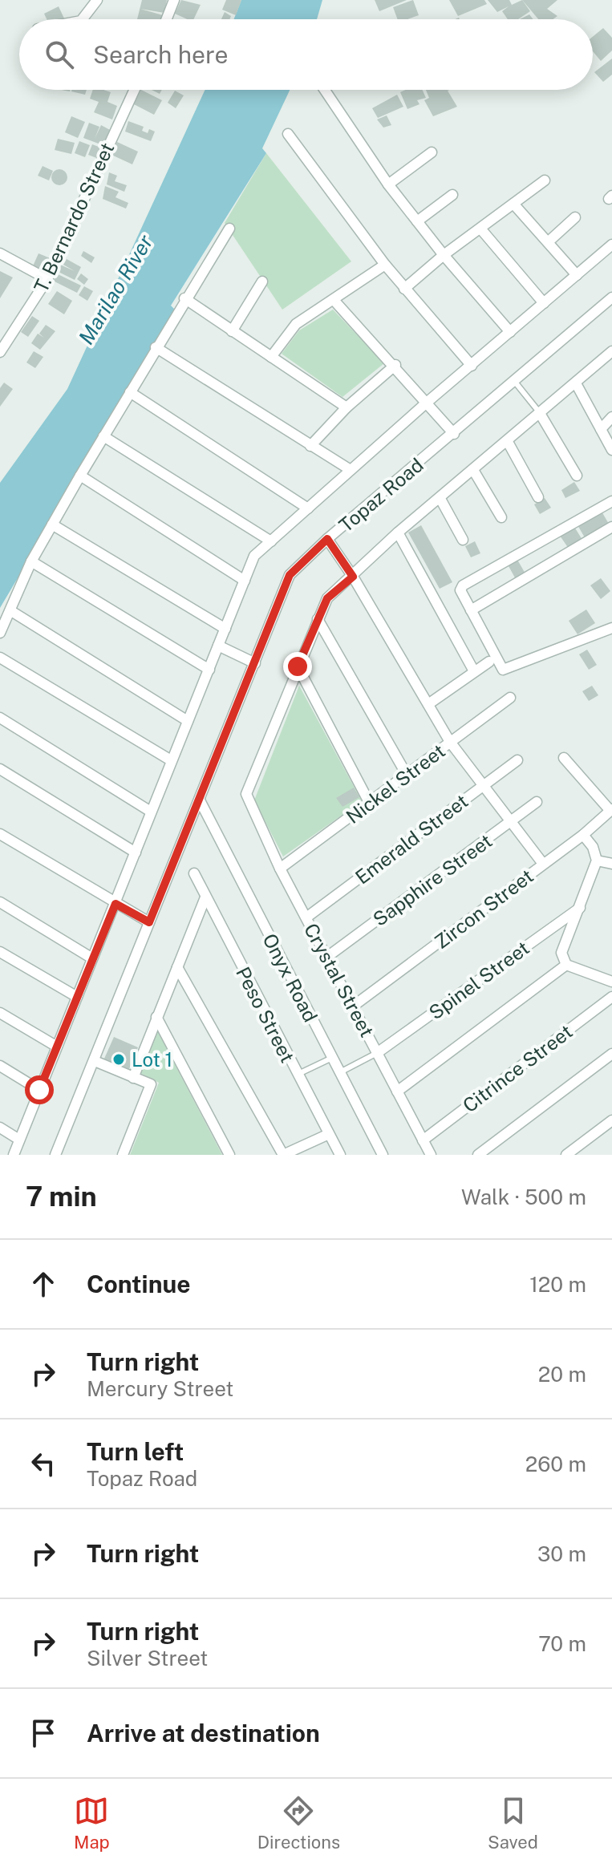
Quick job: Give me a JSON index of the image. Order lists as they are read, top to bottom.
{
  "streets": {
    "street": [
      "T. Bernardo Street",
      "Topaz Road",
      "Nickel Street",
      "Emerald Street",
      "Sapphire Street",
      "Zircon Street",
      "Onyx Road",
      "Crystal Street",
      "Spinel Street",
      "Peso Street",
      "Citrince Street"
    ]
  },
  "crossings": [
    ["Topaz Road", "Onyx Road"],
    ["Nickel Street", "Crystal Street"],
    ["Emerald Street", "Crystal Street"],
    ["Sapphire Street", "Crystal Street"],
    ["Zircon Street", "Crystal Street"],
    ["Crystal Street", "Spinel Street"],
    ["Crystal Street", "Citrince Street"]
  ],
  "water": ["Marilao River"],
  "places": ["Lot 1"],
  "page": {
    "search": "Search here",
    "heading": ["7 min", "Walk · 500 m"],
    "list": [
      ["Continue", "120 m"],
      ["Turn right", "Mercury Street", "20 m"],
      ["Turn left", "Topaz Road", "260 m"],
      ["Turn right", "30 m"],
      ["Turn right", "Silver Street", "70 m"],
      "Arrive at destination"
    ],
    "nav": ["Map", "Directions", "Saved"]
  }
}
